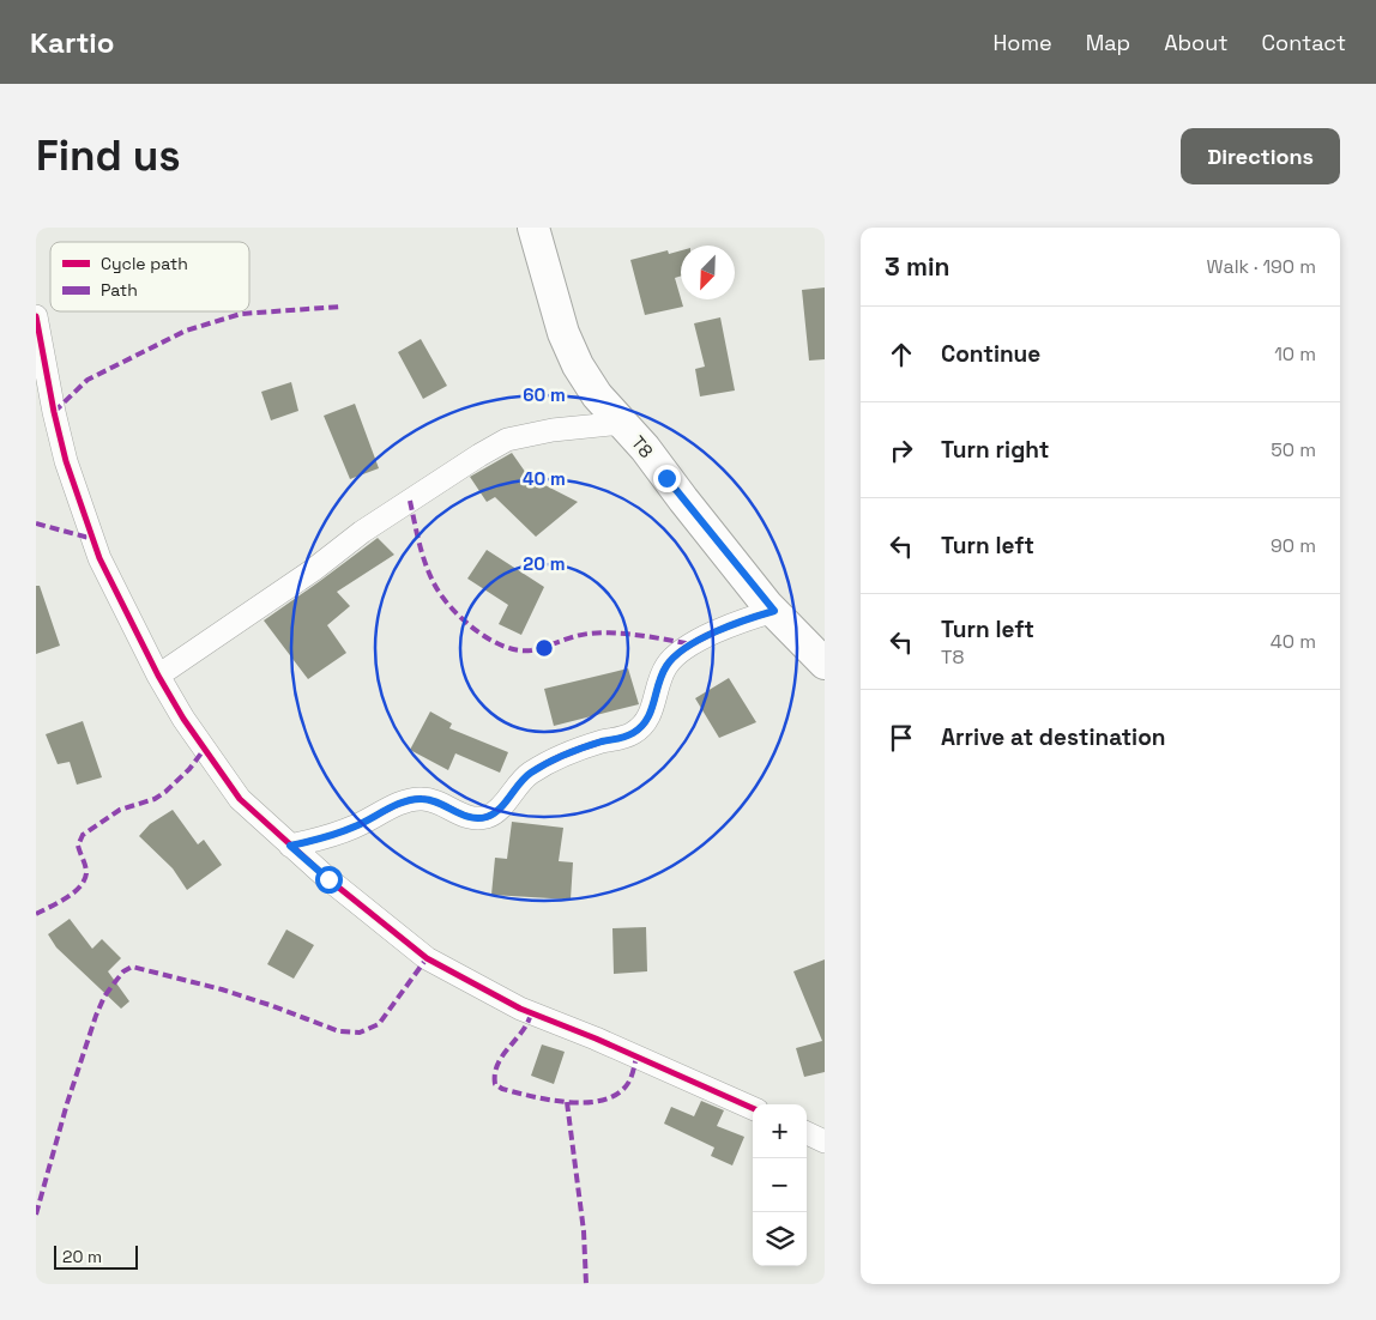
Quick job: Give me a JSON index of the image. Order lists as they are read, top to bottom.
{
  "streets": {
    "street": ["T8"]
  },
  "legend": ["Cycle path", "Path"],
  "scale_bar": "20 m",
  "north": "bottom left",
  "page": {
    "header": "Kartio",
    "nav": [
      "Home",
      "Map",
      "About",
      "Contact"
    ],
    "buttons": "Directions",
    "title": "Find us",
    "heading": ["3 min", "Walk · 190 m"],
    "list": [
      ["Continue", "10 m"],
      ["Turn right", "50 m"],
      ["Turn left", "90 m"],
      ["Turn left", "T8", "40 m"],
      "Arrive at destination"
    ],
    "map_buttons": ["+", "−"],
    "scale": "20 m"
  },
  "rings": ["60 m", "40 m", "20 m"]
}
